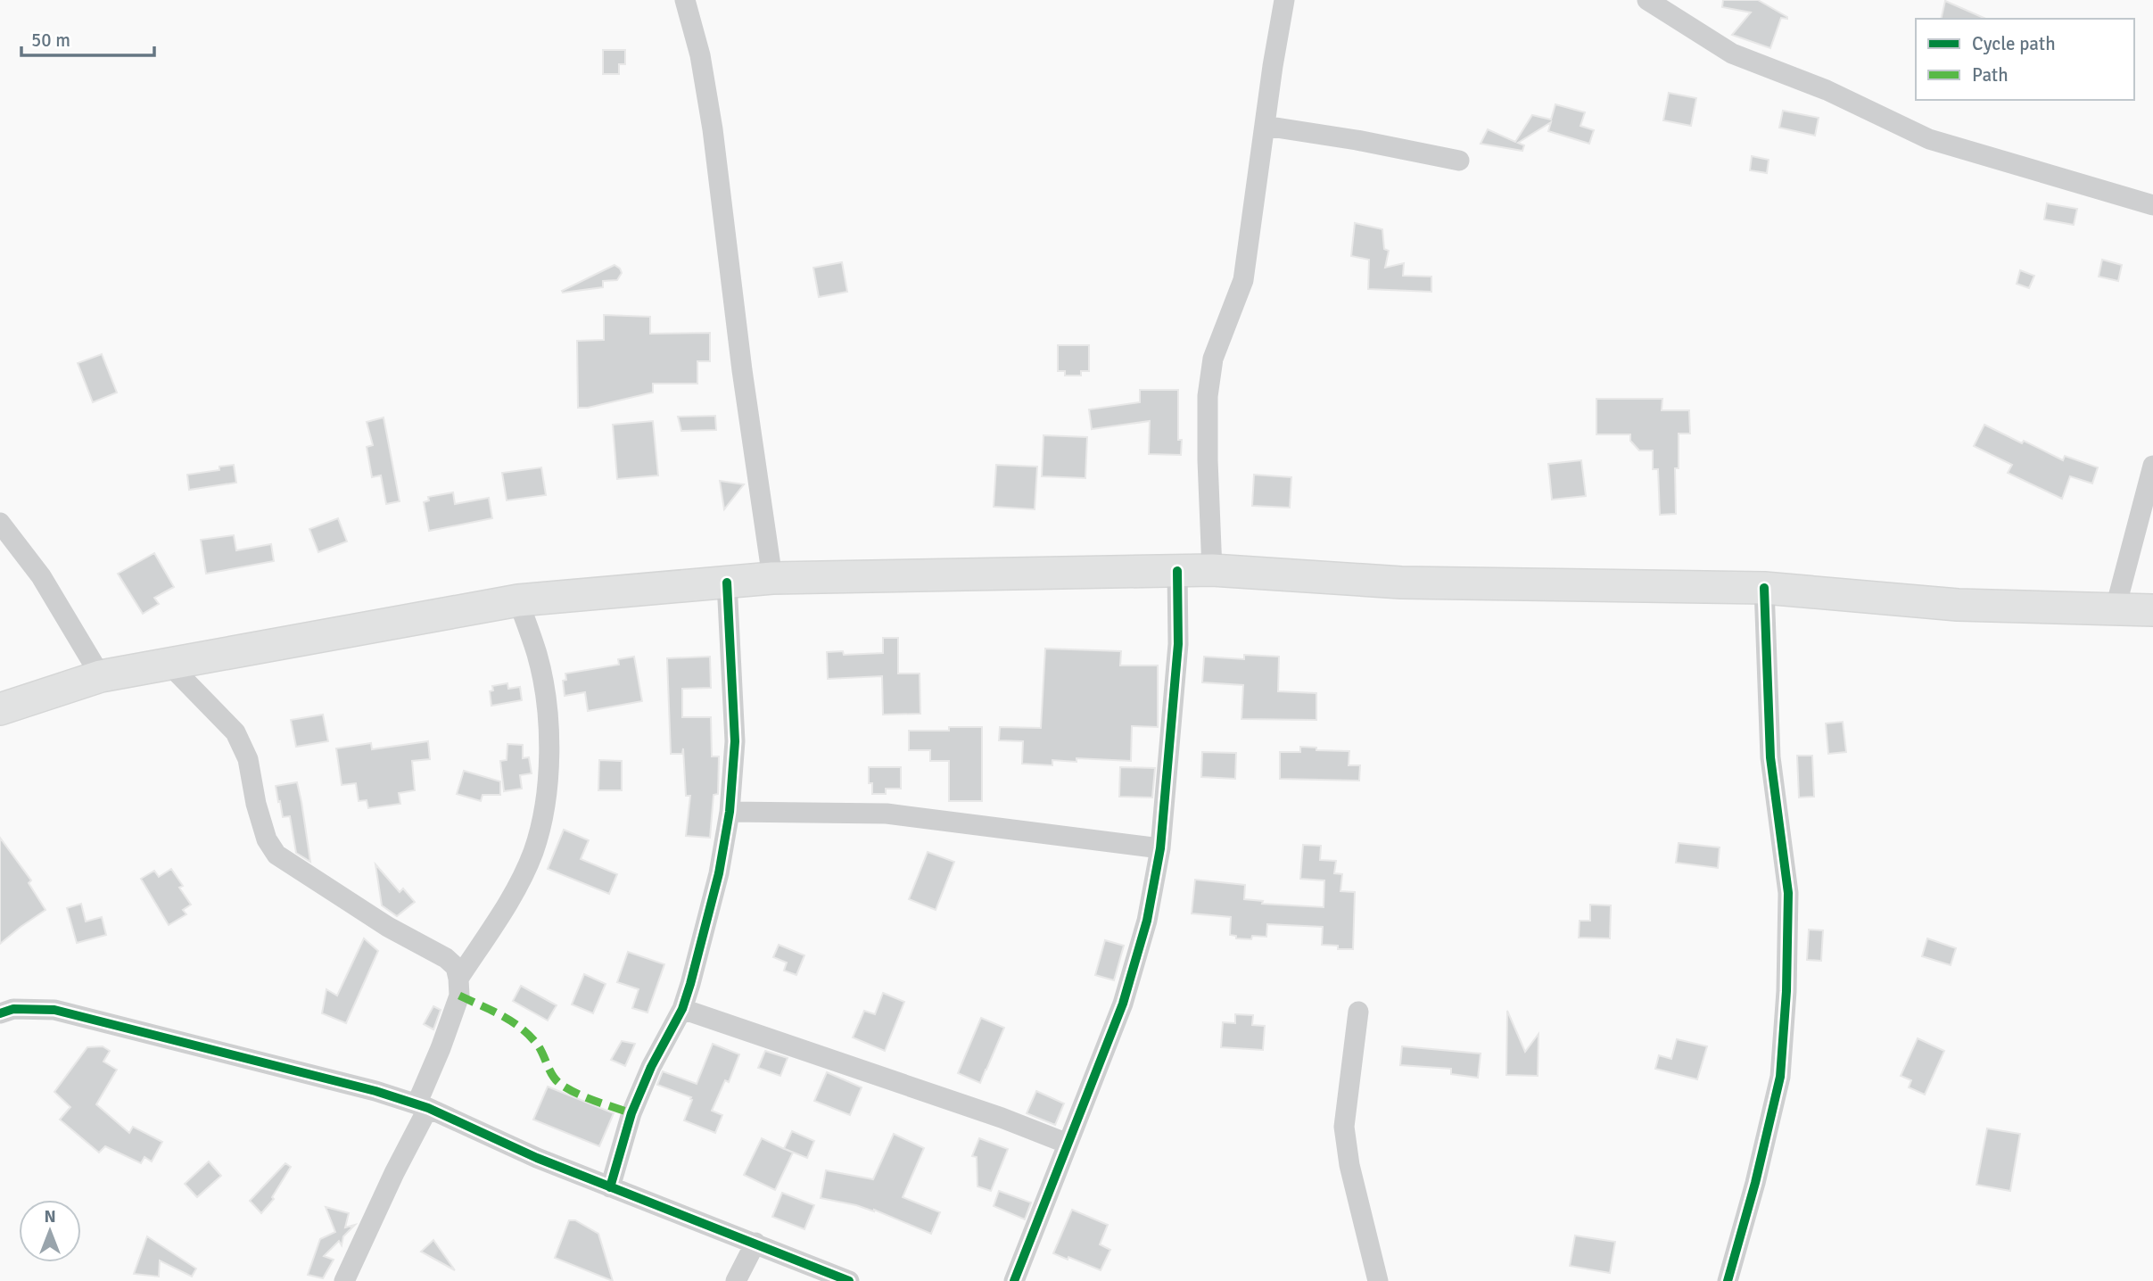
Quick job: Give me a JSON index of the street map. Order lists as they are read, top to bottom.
{
  "legend": ["Cycle path", "Path"],
  "scale_bar": "50 m",
  "north": "top"
}
